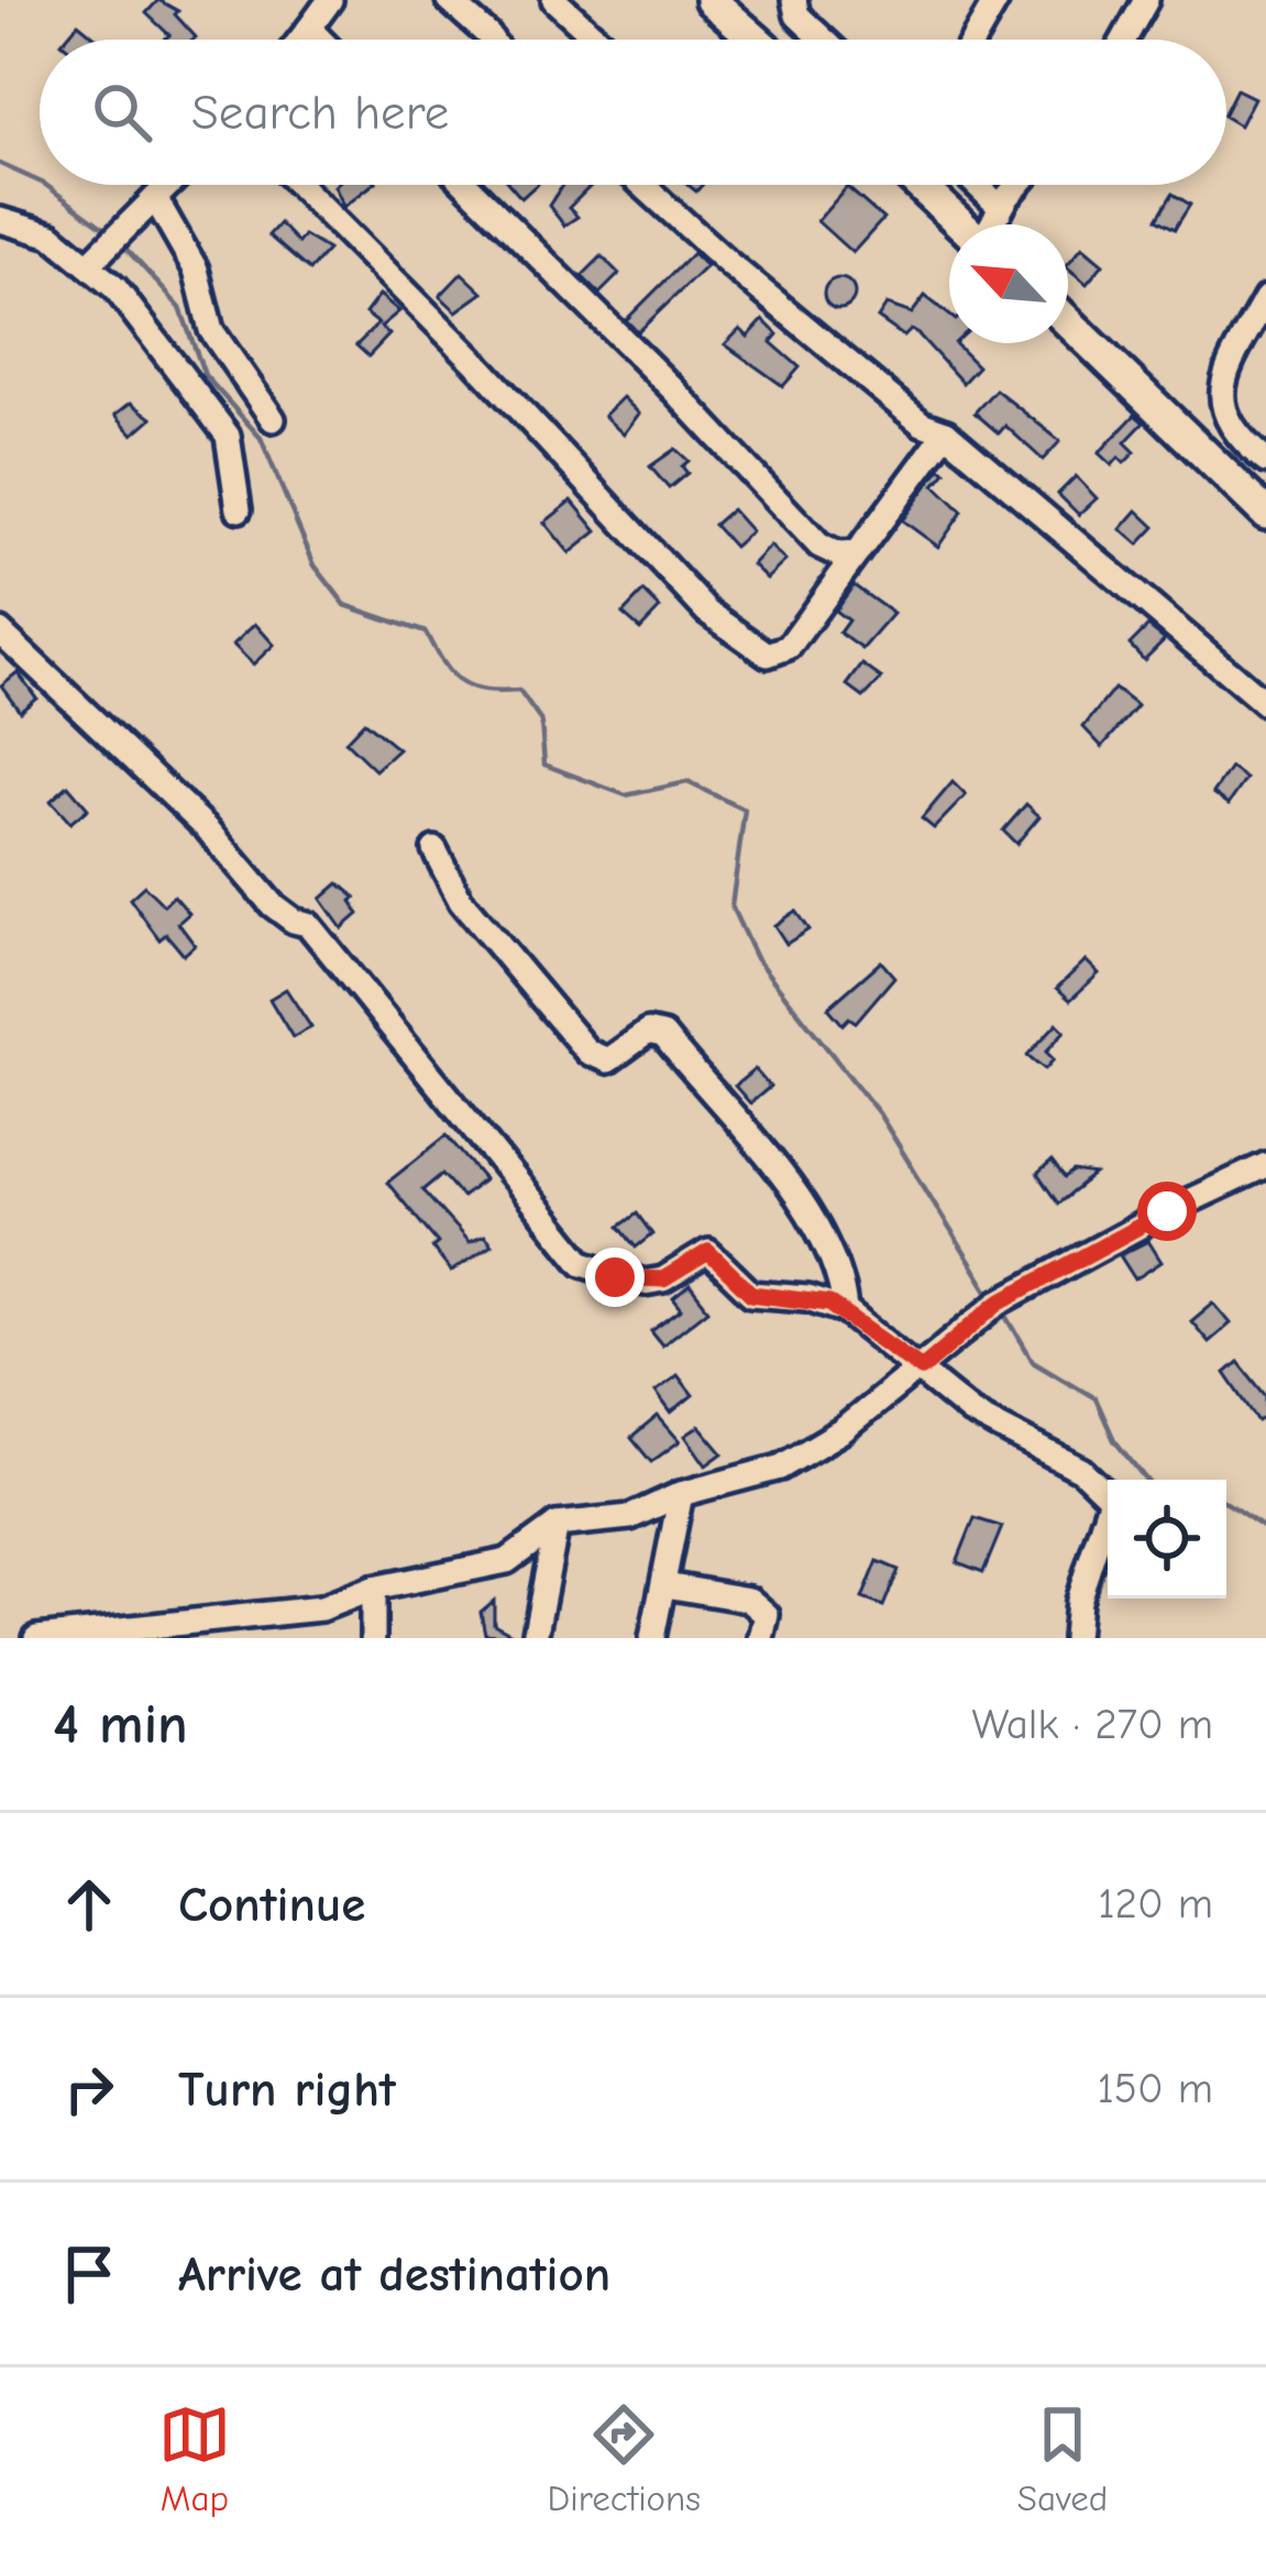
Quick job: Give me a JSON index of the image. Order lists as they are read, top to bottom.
{
  "north": "top left",
  "page": {
    "search": "Search here",
    "heading": ["4 min", "Walk · 270 m"],
    "list": [
      ["Continue", "120 m"],
      ["Turn right", "150 m"],
      "Arrive at destination"
    ],
    "nav": ["Map", "Directions", "Saved"]
  }
}
